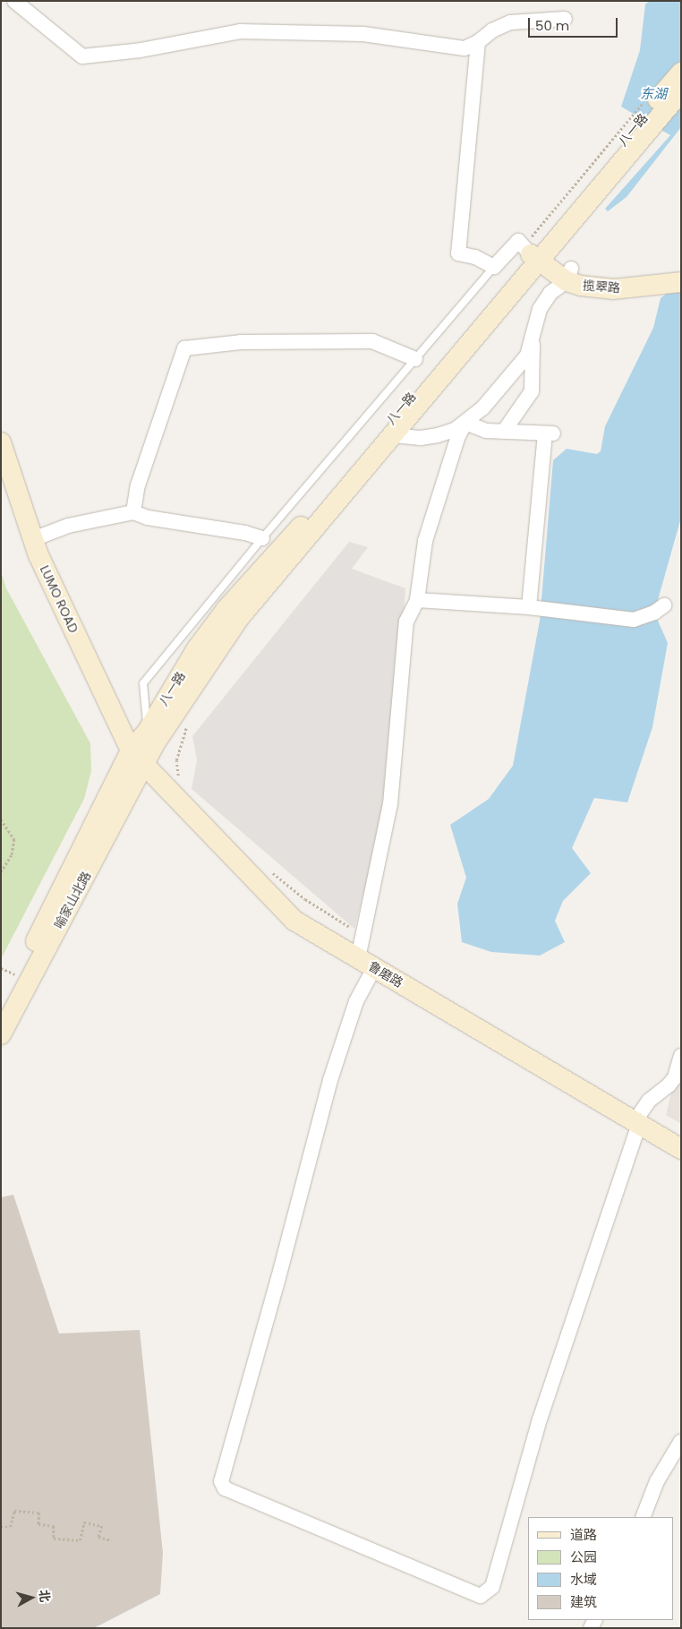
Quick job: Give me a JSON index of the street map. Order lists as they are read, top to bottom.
{
  "streets": {
    "main road": [
      "八一路",
      "揽翠路",
      "LUMO ROAD",
      "喻家山北路",
      "鲁磨路"
    ]
  },
  "crossings": [
    ["八一路", "揽翠路"],
    ["八一路", "LUMO ROAD"],
    ["八一路", "喻家山北路"],
    ["八一路", "鲁磨路"],
    ["LUMO ROAD", "喻家山北路"],
    ["LUMO ROAD", "鲁磨路"],
    ["喻家山北路", "鲁磨路"]
  ],
  "water": ["东湖"],
  "legend": [
    "道路",
    "公园",
    "水域",
    "建筑"
  ],
  "scale_bar": "50 m",
  "north": "right"
}
